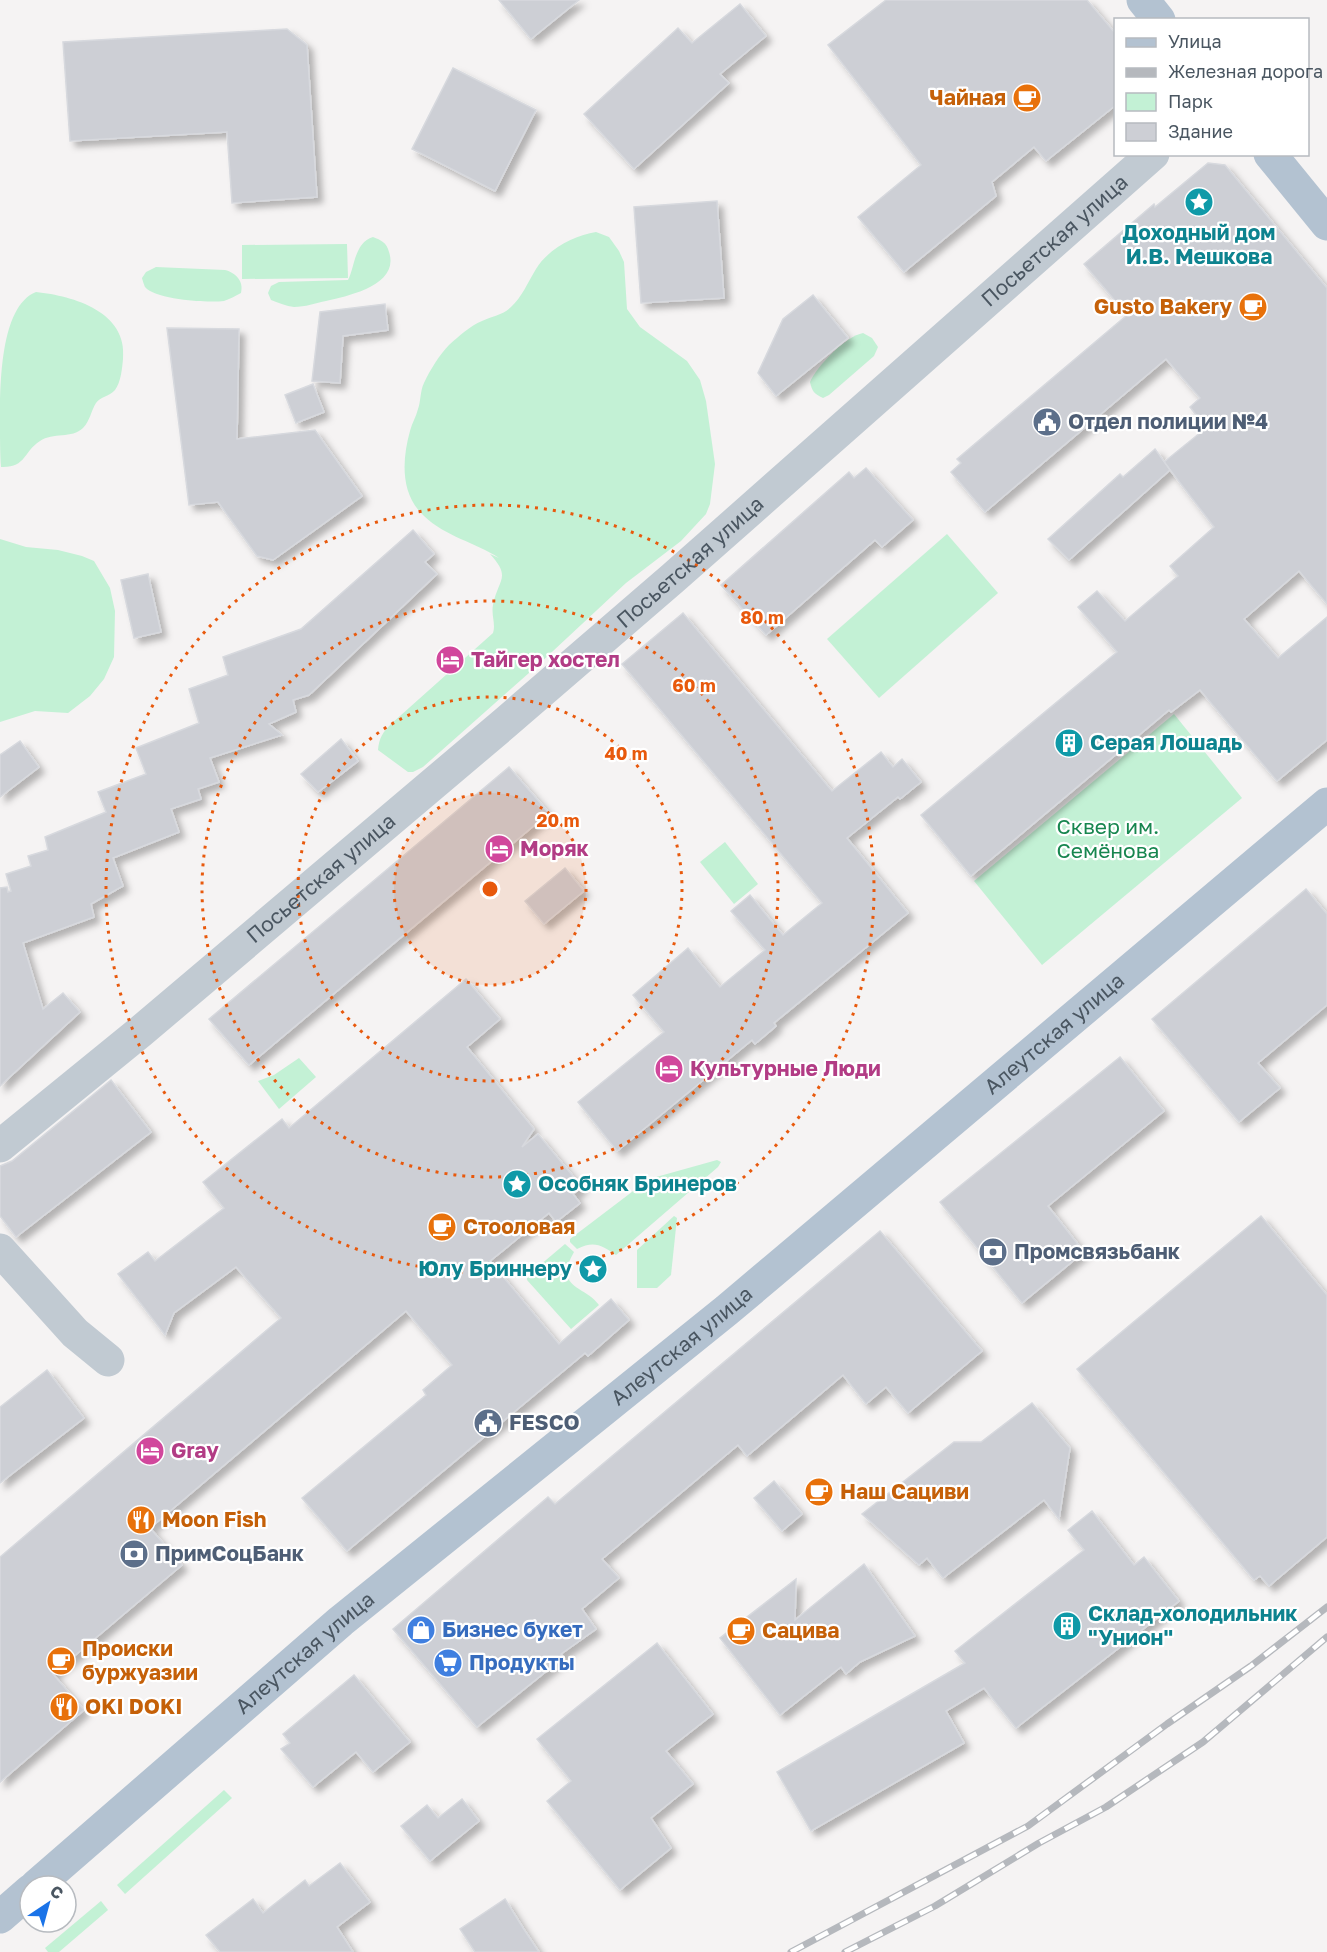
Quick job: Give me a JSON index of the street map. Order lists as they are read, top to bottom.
{
  "streets": {
    "main road": ["Алеутская улица"],
    "street": ["Посьетская улица"]
  },
  "parks": ["Сквер им. Семёнова"],
  "places": {
    "cafe": [
      "Чайная",
      "Gusto Bakery",
      "Стооловая",
      "Наш Сациви",
      "Сацива",
      "Происки буржуазии"
    ],
    "place": ["Доходный дом И.В. Мешкова", "Особняк Бринеров", "Юлу Бриннеру"],
    "public building": ["Отдел полиции №4", "FESCO"],
    "hotel": [
      "Тайгер хостел",
      "Моряк",
      "Культурные Люди",
      "Gray"
    ],
    "building": ["Серая Лошадь", "Склад-холодильник \"Унион\""],
    "bank": ["Промсвязьбанк", "ПримСоцБанк"],
    "restaurant": ["Moon Fish", "OKI DOKI"],
    "shop": ["Бизнес букет"],
    "supermarket": ["Продукты"]
  },
  "legend": [
    "Улица",
    "Железная дорога",
    "Парк",
    "Здание"
  ],
  "north": "top right",
  "rings": [
    "80 m",
    "60 m",
    "40 m",
    "20 m"
  ]
}
